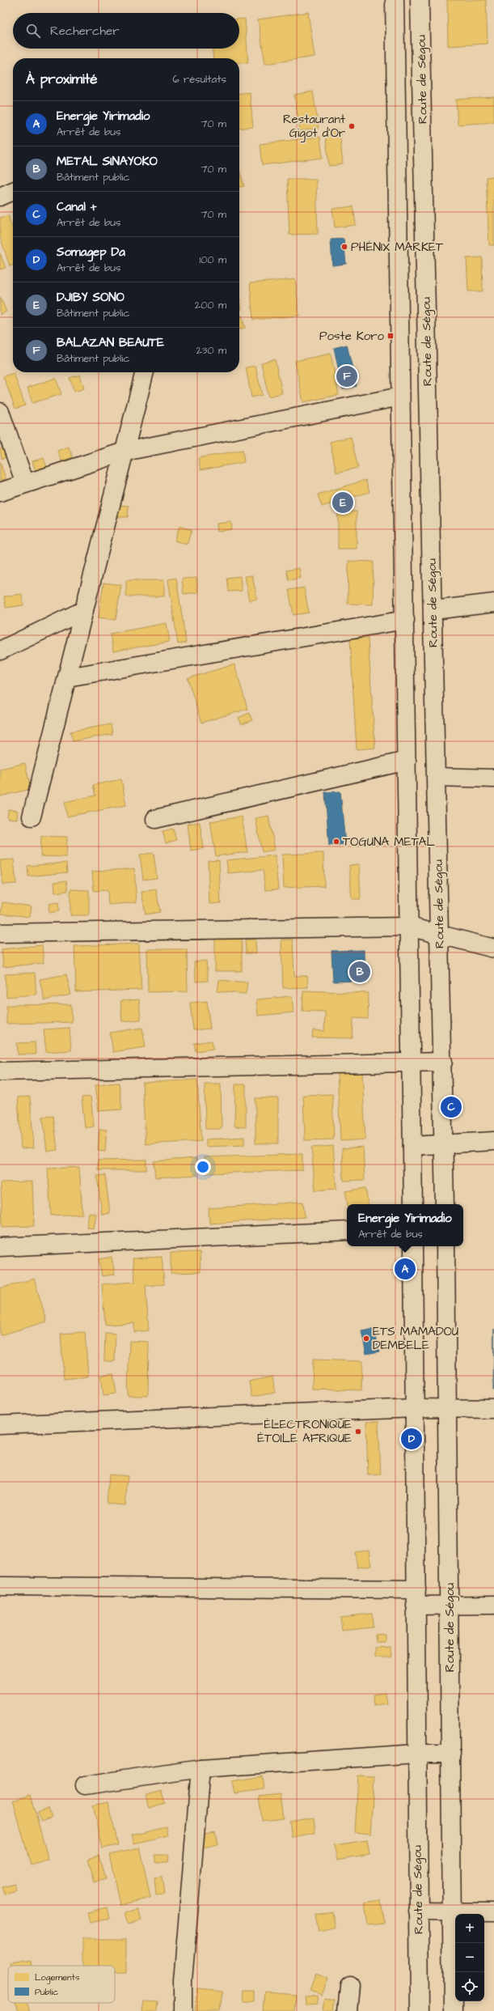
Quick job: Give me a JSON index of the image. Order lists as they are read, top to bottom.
{
  "streets": {
    "main road": ["Route de Ségou"]
  },
  "places": {
    "other": [
      "Restaurant Gigot d'Or",
      "PHÉNIX MARKET",
      "TOGUNA METAL",
      "ETS MAMADOU DEMBELE",
      "ÉLECTRONIQUE ÉTOILE AFRIQUE"
    ],
    "transit": ["Poste Koro"]
  },
  "legend": ["Logements", "Public"],
  "page": {
    "search": "Rechercher",
    "heading": ["À proximité", "6 résultats"],
    "list": [
      {
        "mark": "A",
        "name": "Energie Yirimadio",
        "note": "Arrêt de bus",
        "value": "70 m"
      },
      {
        "mark": "B",
        "name": "METAL SINAYOKO",
        "note": "Bâtiment public",
        "value": "70 m"
      },
      {
        "mark": "C",
        "name": "Canal +",
        "note": "Arrêt de bus",
        "value": "70 m"
      },
      {
        "mark": "D",
        "name": "Somagep Da",
        "note": "Arrêt de bus",
        "value": "100 m"
      },
      {
        "mark": "E",
        "name": "DJIBY SONO",
        "note": "Bâtiment public",
        "value": "200 m"
      },
      {
        "mark": "F",
        "name": "BALAZAN BEAUTE",
        "note": "Bâtiment public",
        "value": "230 m"
      }
    ],
    "pins": [
      "F",
      "E",
      "B",
      "C",
      "A",
      "D"
    ],
    "popup": ["Energie Yirimadio", "Arrêt de bus"],
    "map_buttons": ["+", "−"]
  }
}
